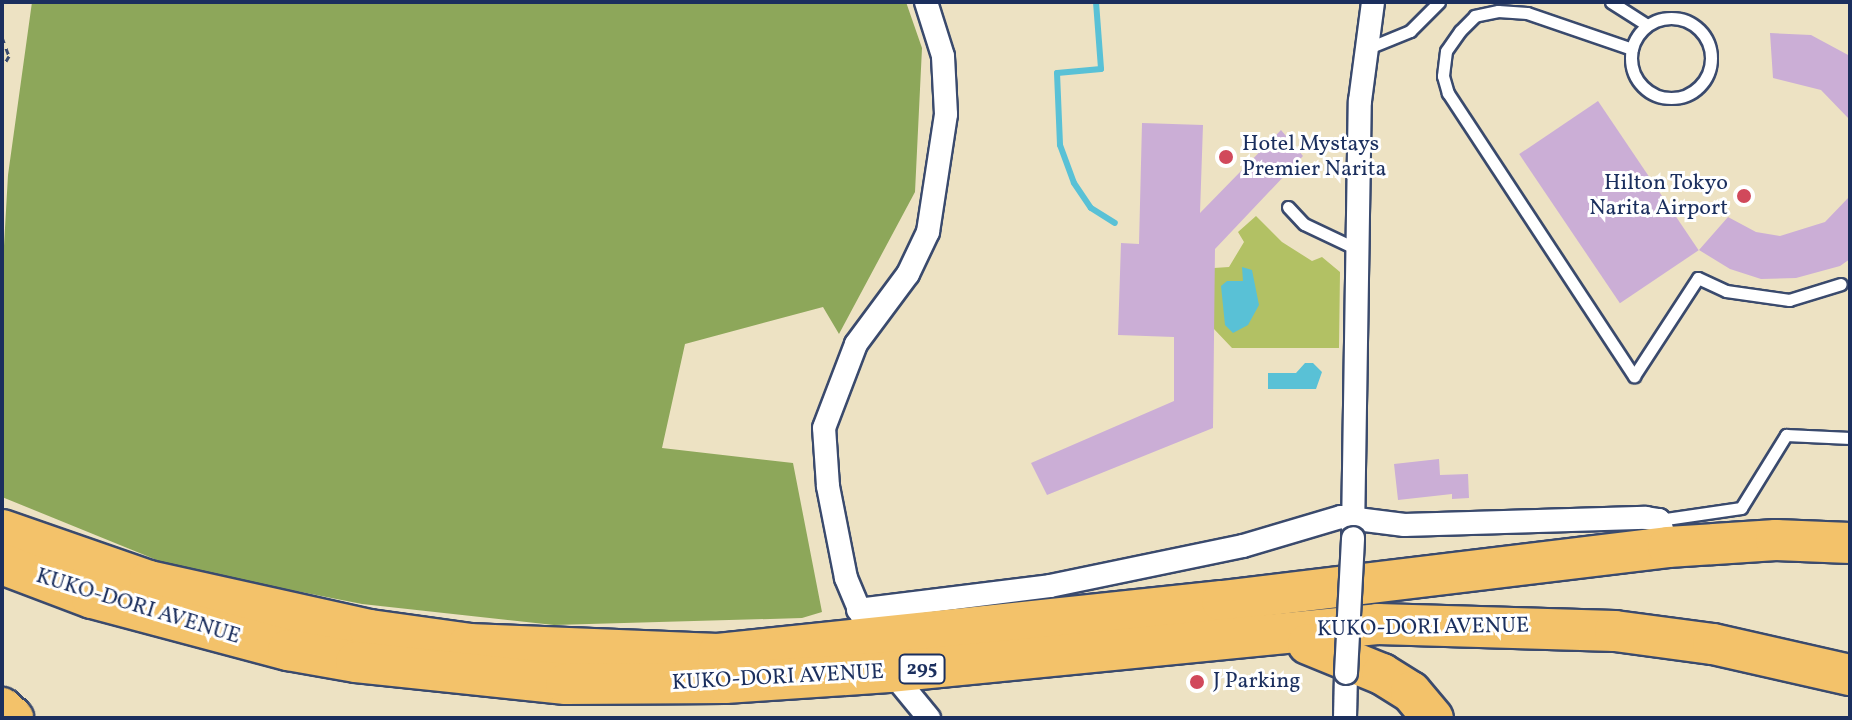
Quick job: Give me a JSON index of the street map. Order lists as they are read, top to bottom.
{
  "streets": {
    "highway": ["KUKO-DORI AVENUE", "295"]
  },
  "places": ["Hotel Mystays Premier Narita", "Hilton Tokyo Narita Airport", "J Parking"]
}
